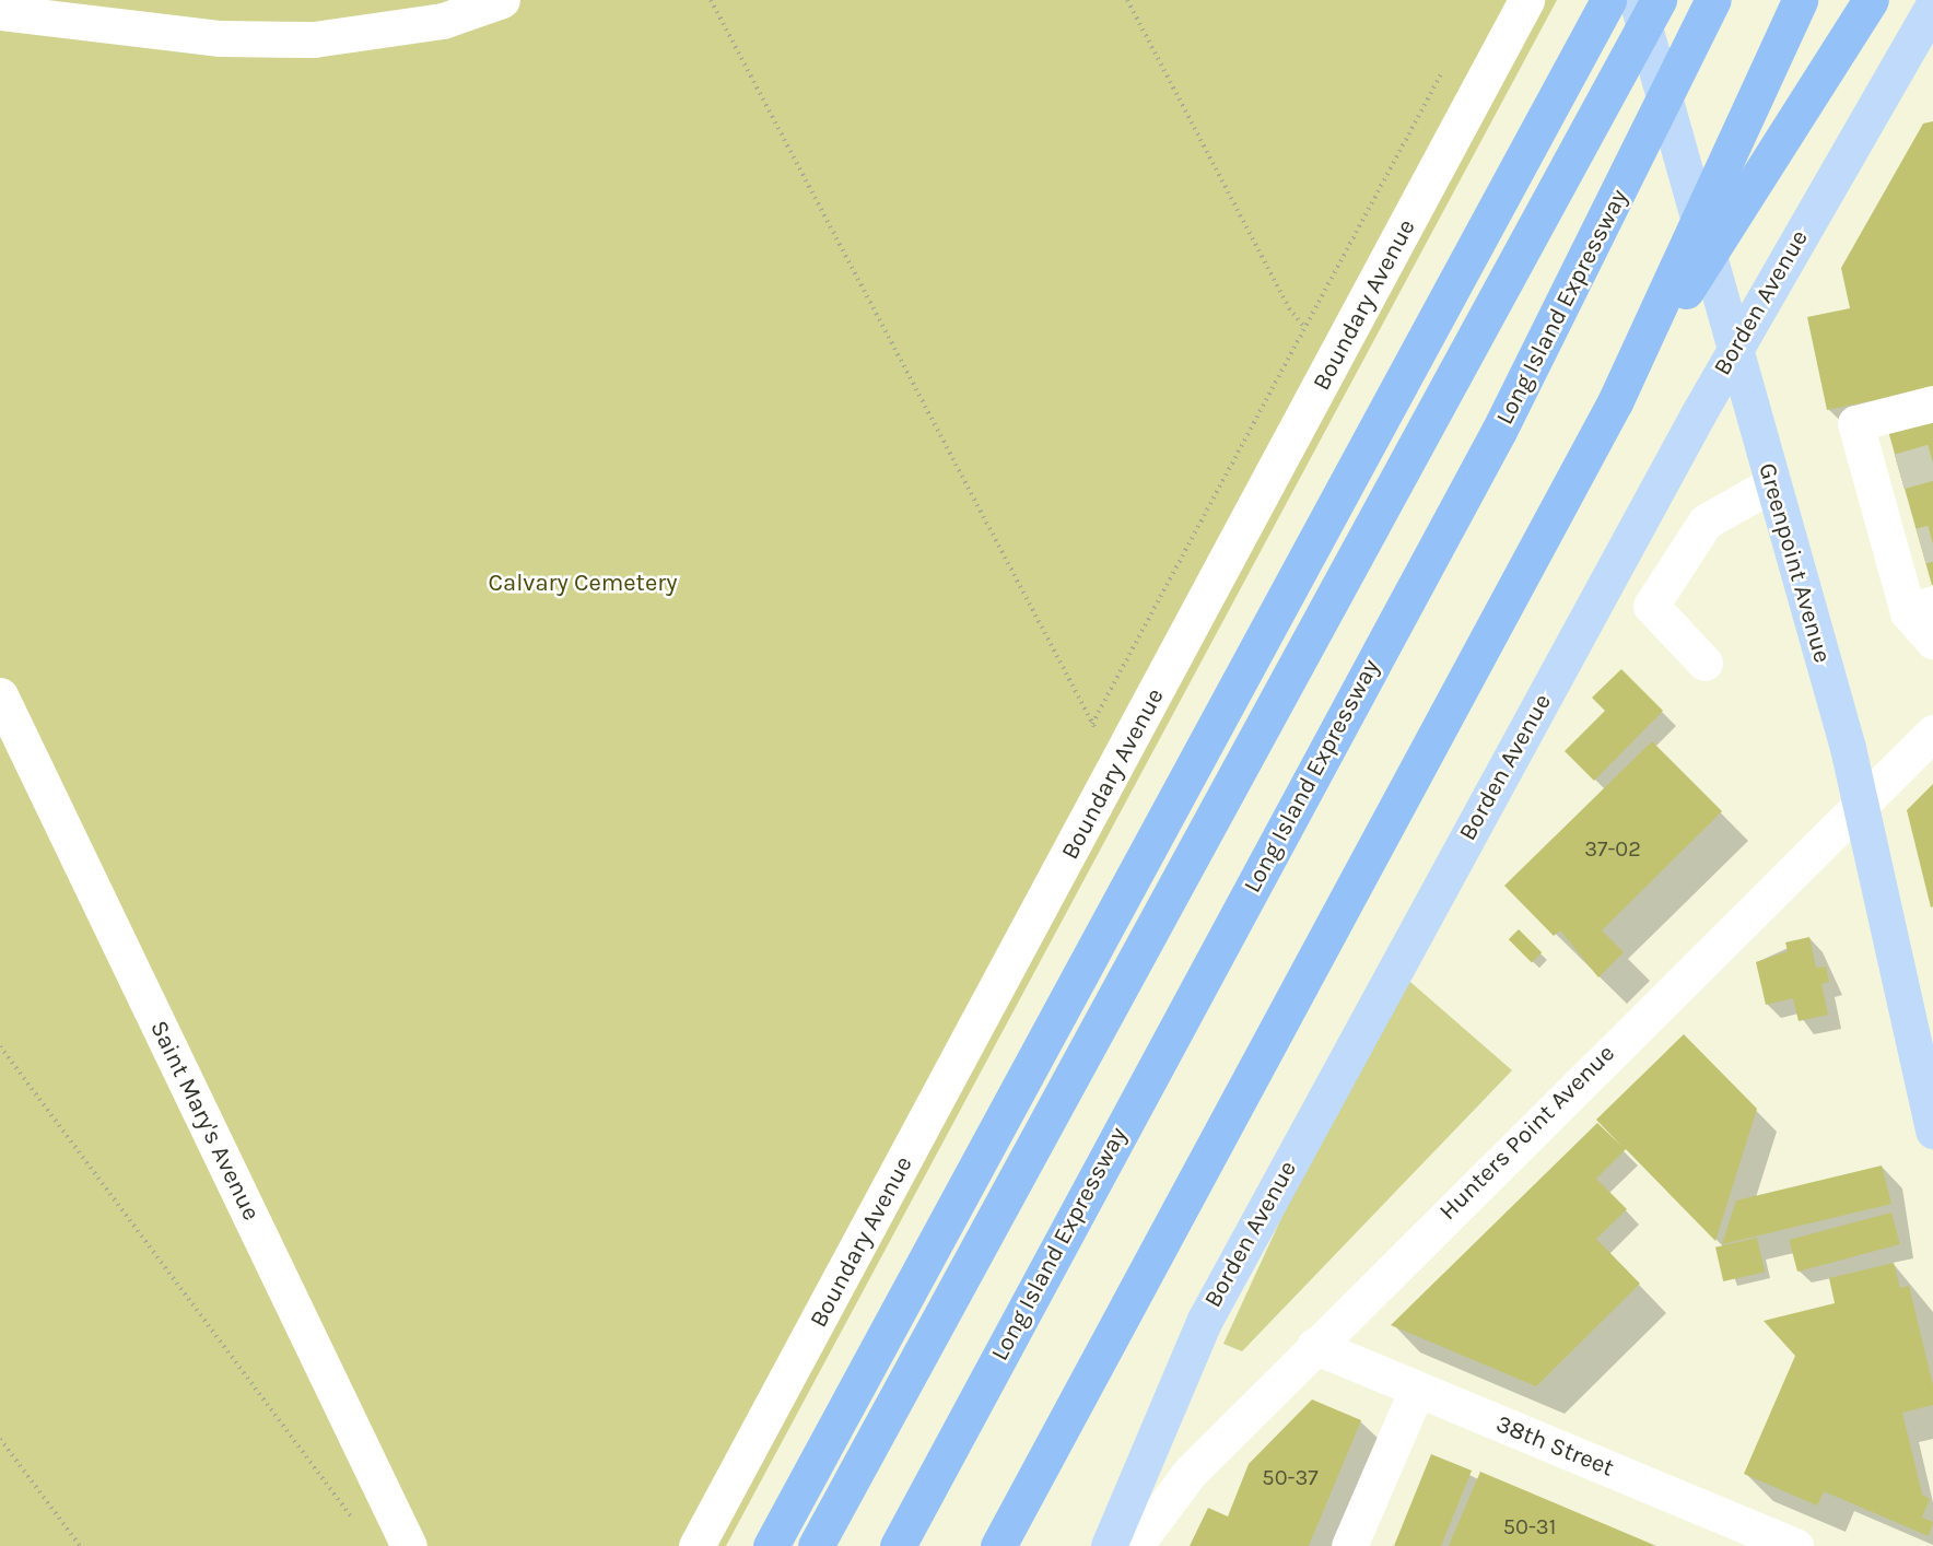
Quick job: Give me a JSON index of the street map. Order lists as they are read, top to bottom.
{
  "streets": {
    "highway": ["Long Island Expressway"],
    "main road": ["Borden Avenue", "Greenpoint Avenue"],
    "street": [
      "Boundary Avenue",
      "Saint Mary's Avenue",
      "Hunters Point Avenue",
      "38th Street"
    ]
  },
  "crossings": [
    ["Borden Avenue", "Greenpoint Avenue"],
    ["Greenpoint Avenue", "Hunters Point Avenue"],
    ["Hunters Point Avenue", "38th Street"]
  ],
  "parks": ["Calvary Cemetery"],
  "house_numbers": ["37-02", "50-37", "50-31"]
}
